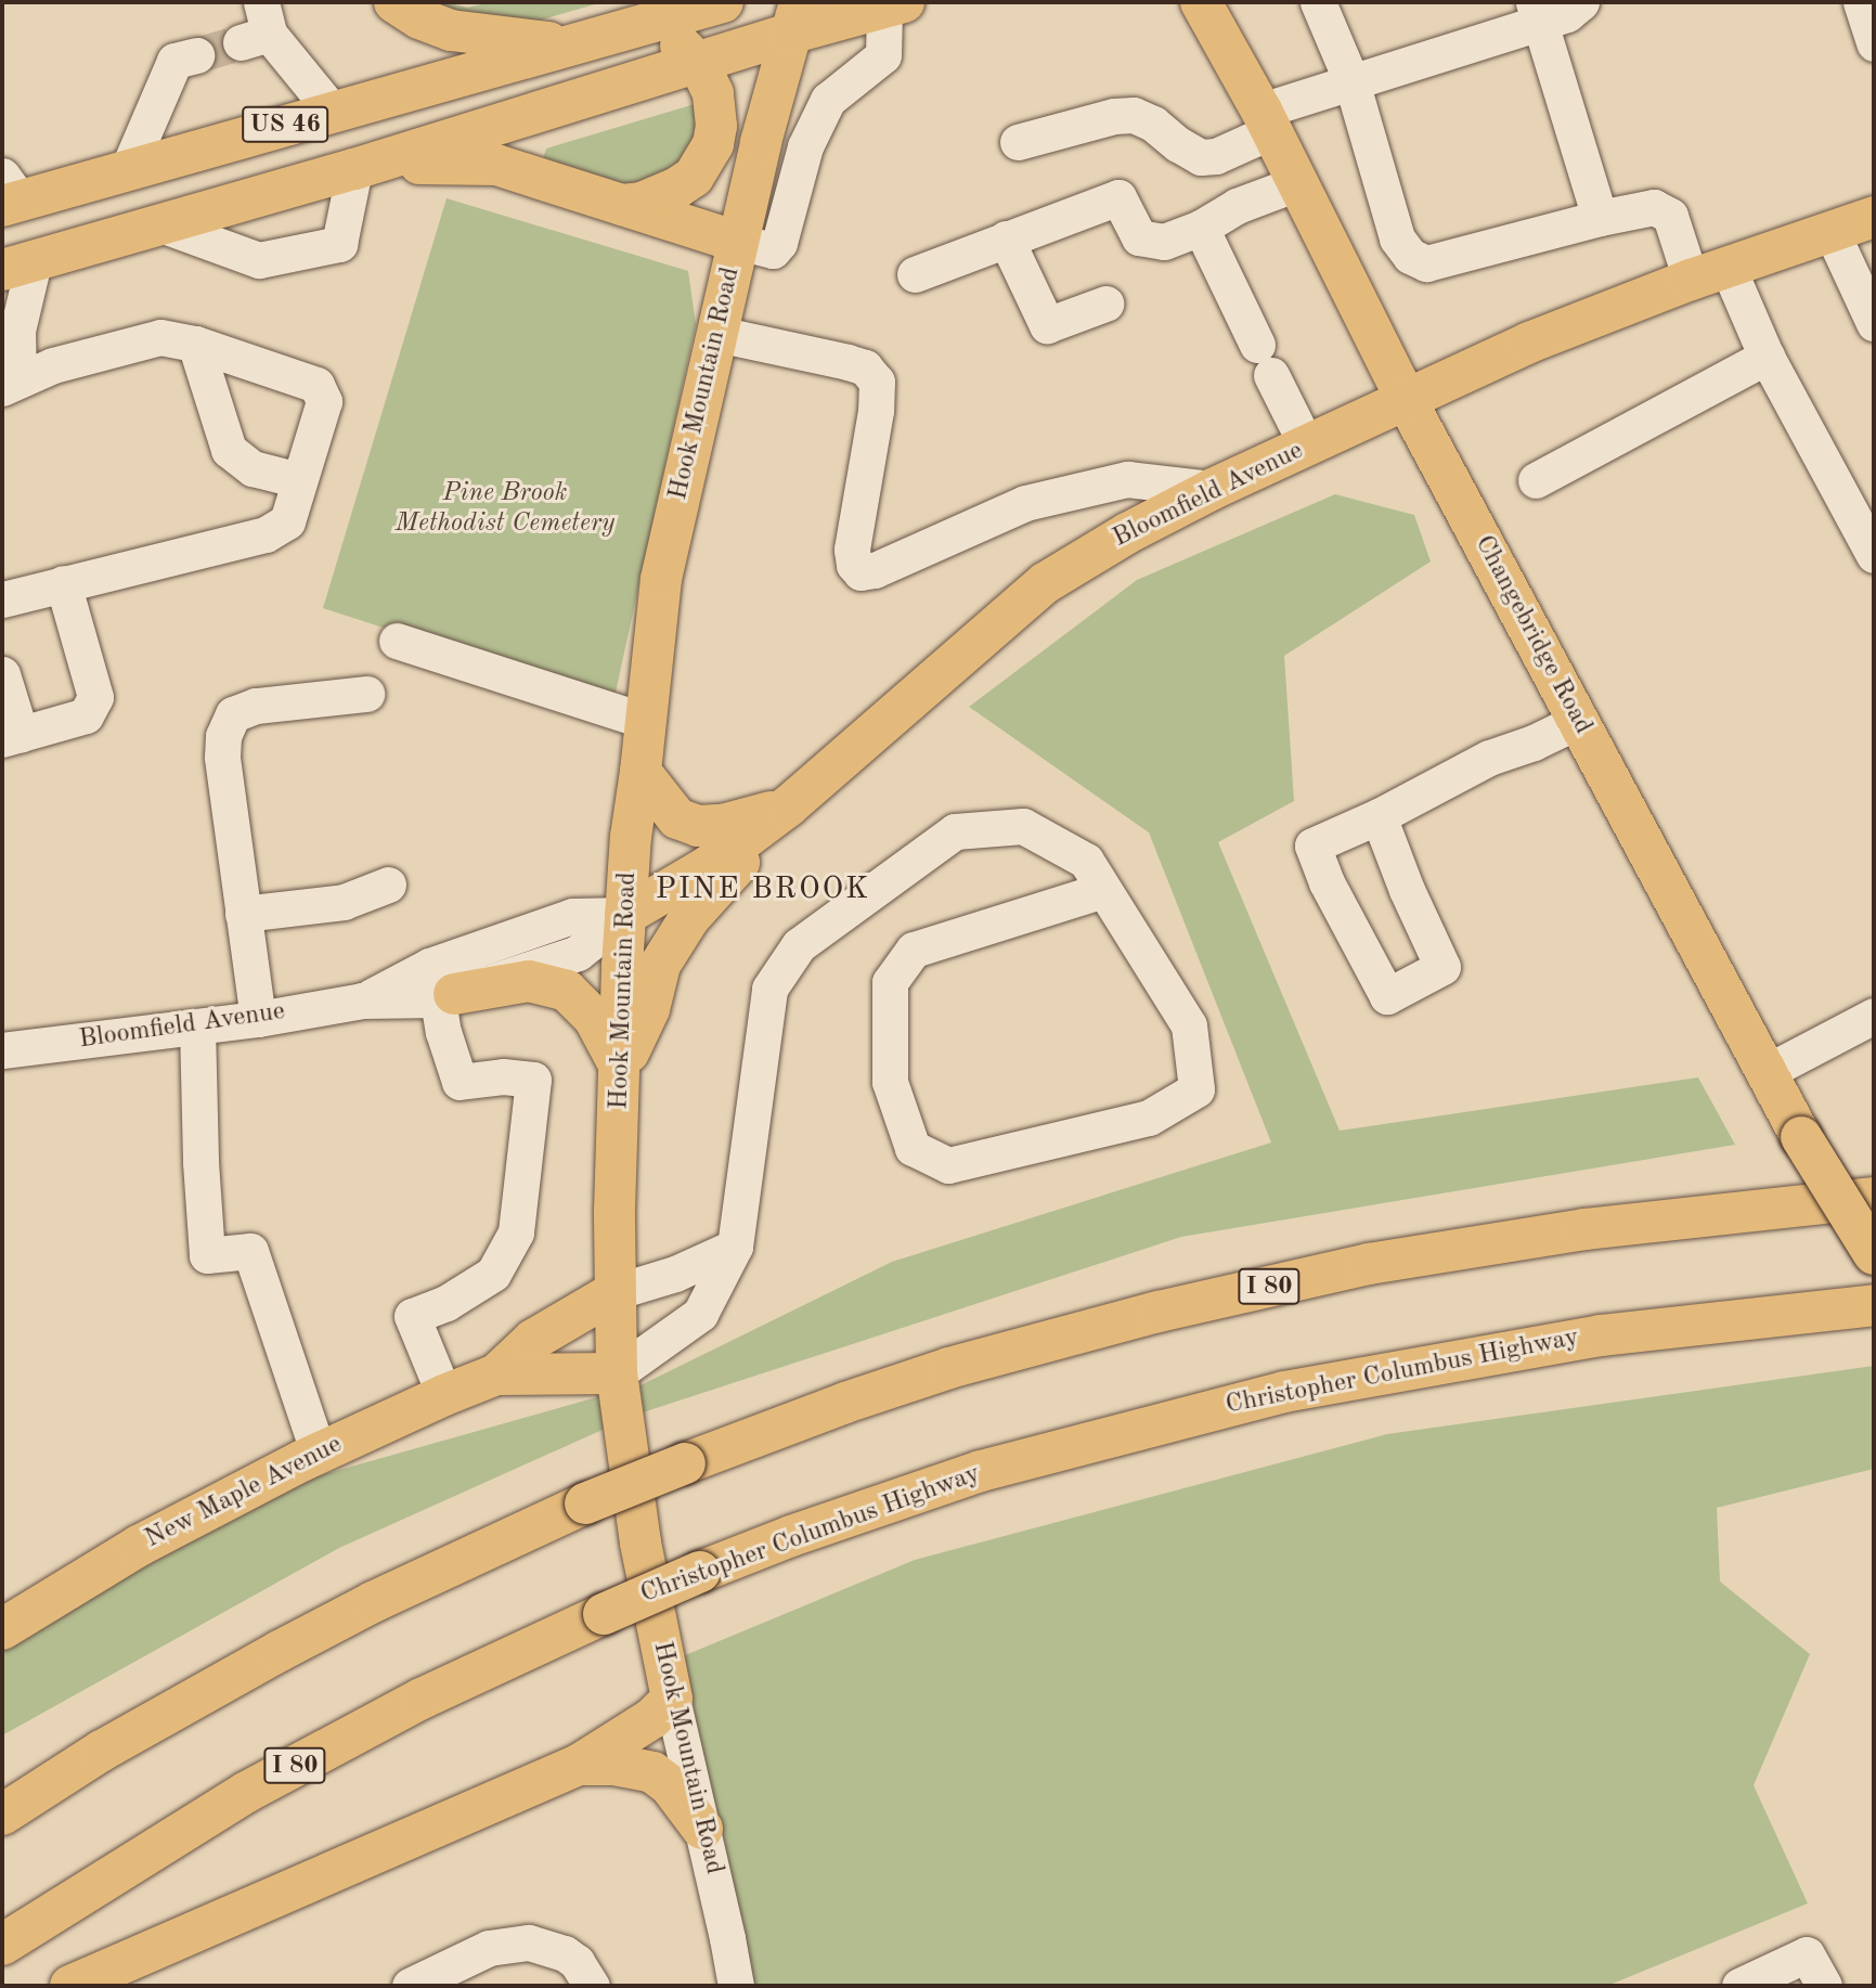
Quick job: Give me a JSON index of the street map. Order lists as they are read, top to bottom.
{
  "streets": {
    "main road": [
      "US 46",
      "Hook Mountain Road",
      "Bloomfield Avenue",
      "Changebridge Road",
      "I 80",
      "Christopher Columbus Highway",
      "New Maple Avenue"
    ]
  },
  "crossings": [
    ["US 46", "Hook Mountain Road"],
    ["Hook Mountain Road", "Bloomfield Avenue"],
    ["Hook Mountain Road", "New Maple Avenue"],
    ["Bloomfield Avenue", "Changebridge Road"]
  ],
  "districts": ["PINE BROOK"],
  "parks": ["Pine Brook Methodist Cemetery"]
}
